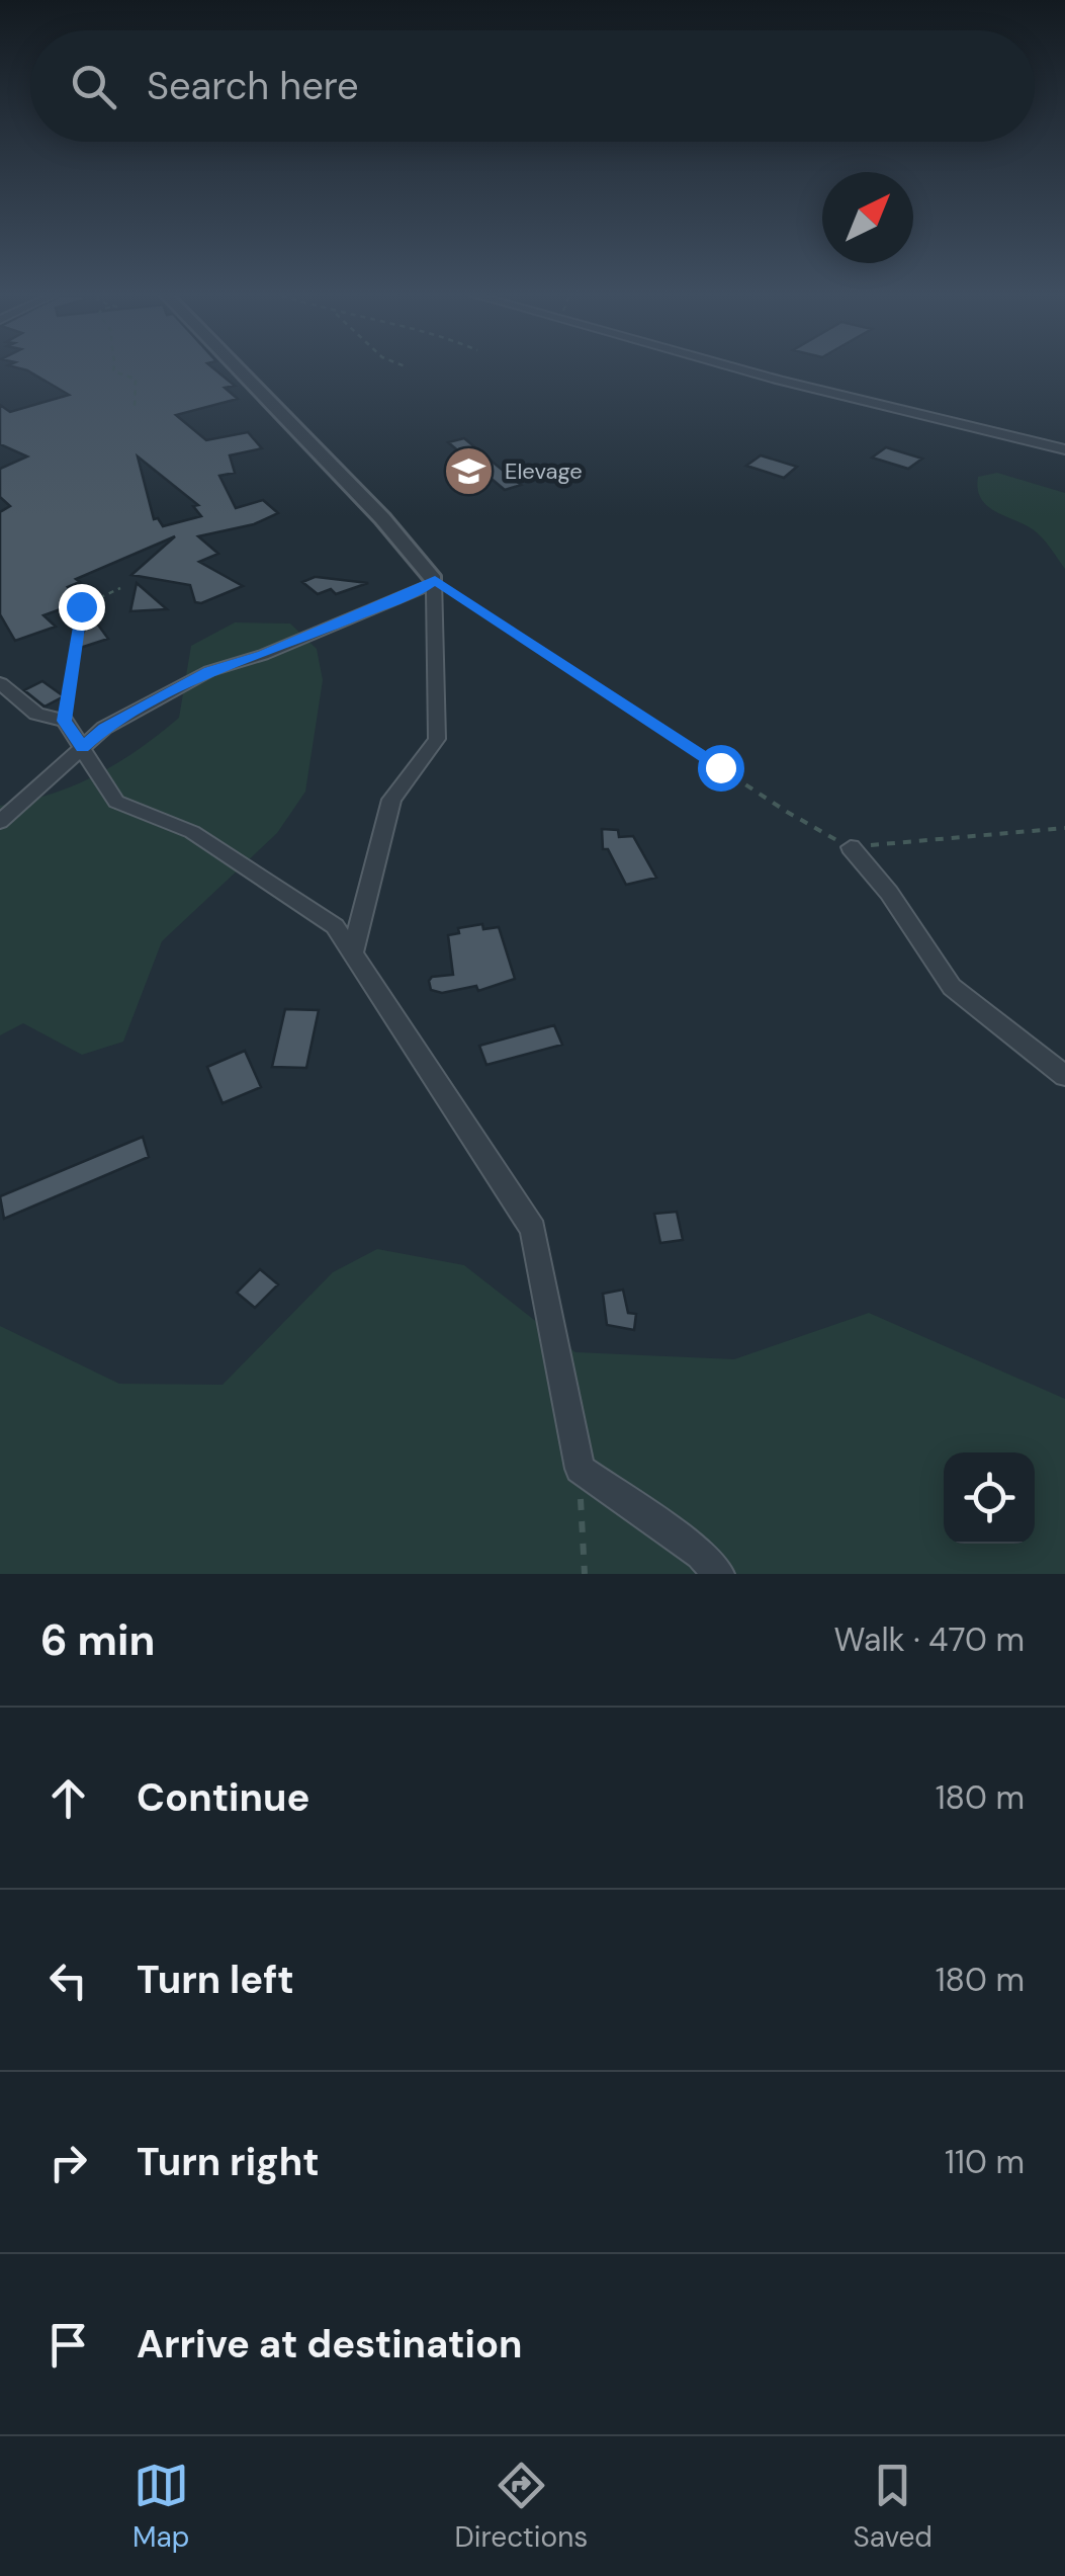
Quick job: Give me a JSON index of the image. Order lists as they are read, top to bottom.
{
  "places": {
    "school or university": ["Elevage"]
  },
  "north": "top right",
  "page": {
    "search": "Search here",
    "heading": ["6 min", "Walk · 470 m"],
    "list": [
      ["Continue", "180 m"],
      ["Turn left", "180 m"],
      ["Turn right", "110 m"],
      "Arrive at destination"
    ],
    "nav": ["Map", "Directions", "Saved"]
  }
}
